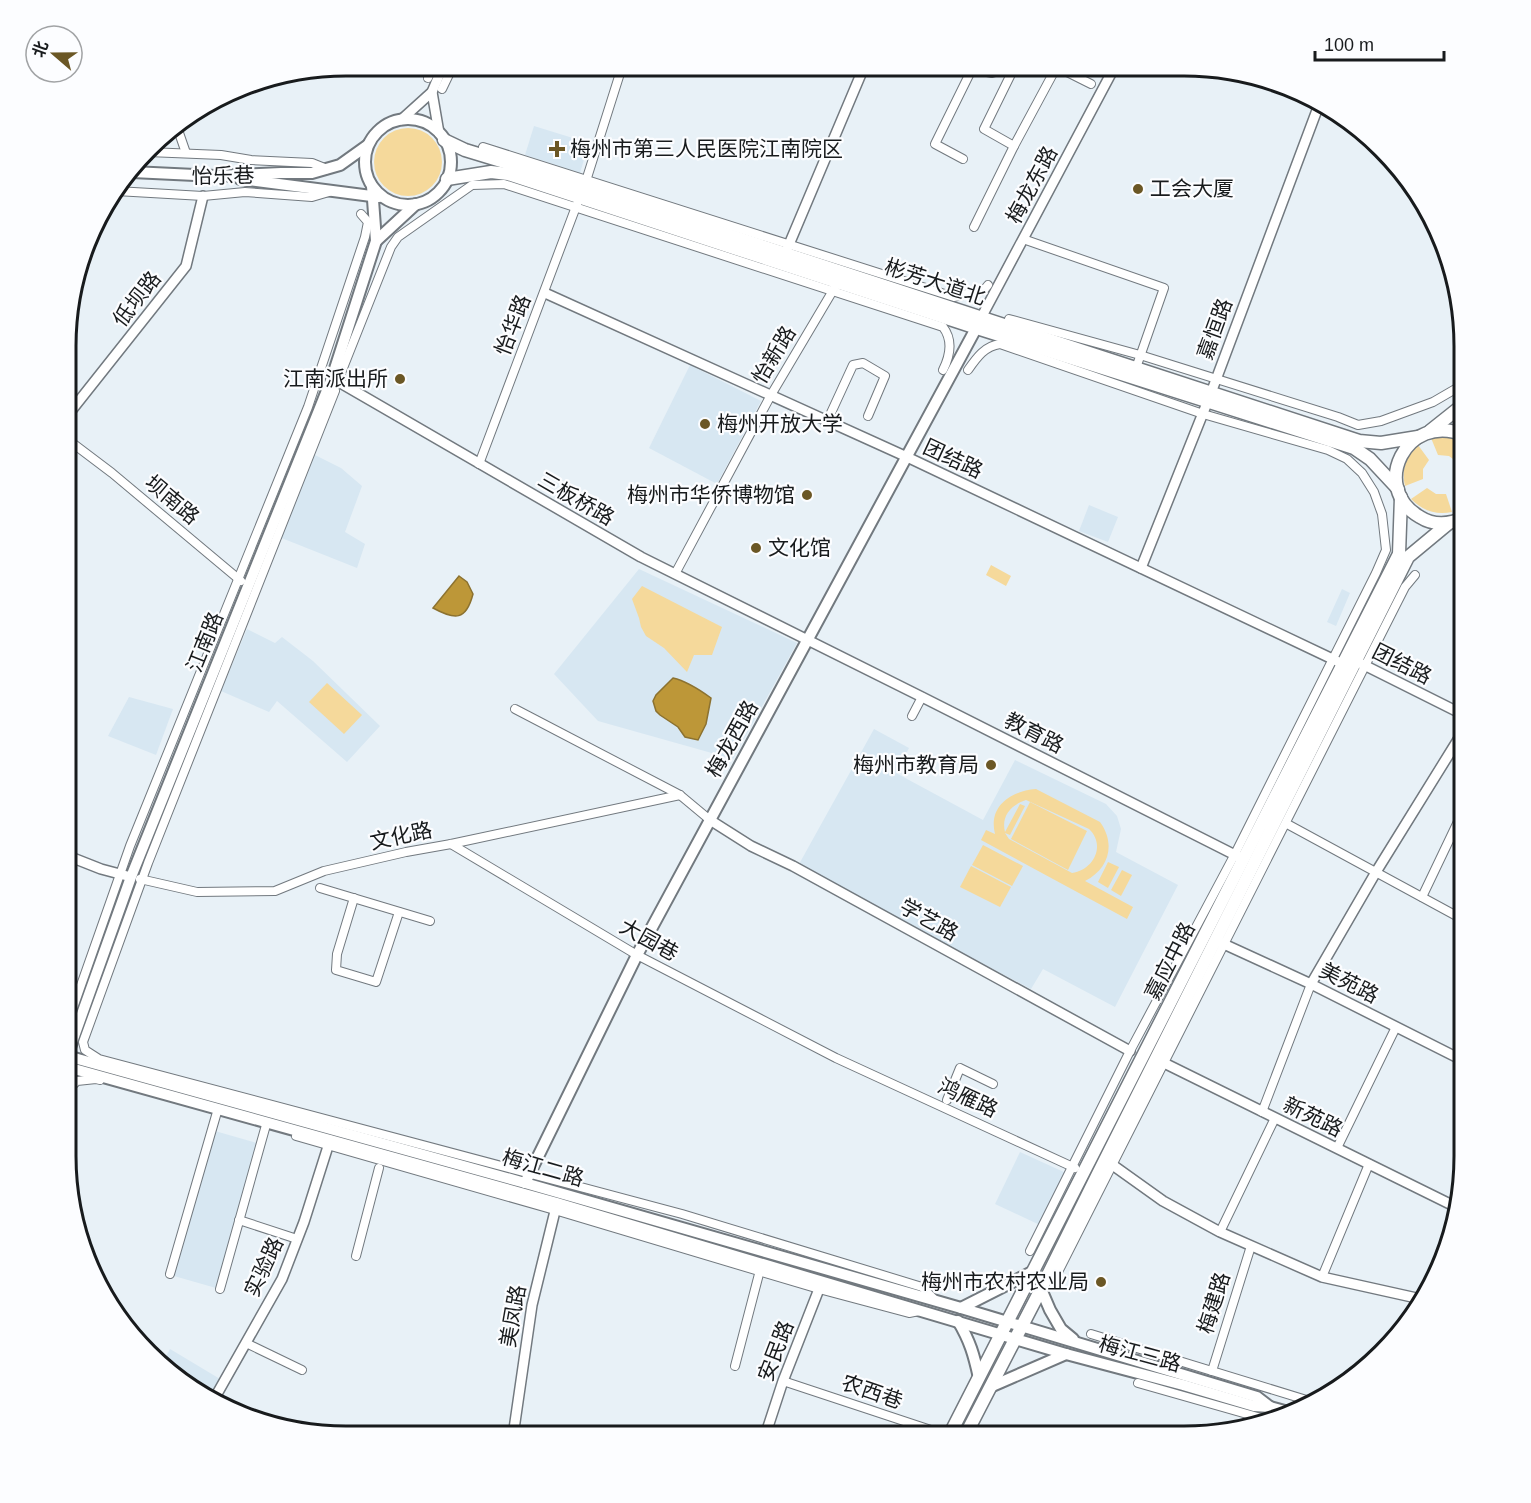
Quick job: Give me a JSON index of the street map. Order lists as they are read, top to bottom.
{
  "streets": {
    "main road": [
      "彬芳大道北",
      "江南路",
      "梅龙西路",
      "嘉应中路",
      "梅江二路",
      "梅江三路"
    ],
    "street": [
      "怡乐巷",
      "梅龙东路",
      "低坝路",
      "怡华路",
      "嘉恒路",
      "怡新路",
      "团结路",
      "三板桥路",
      "坝南路",
      "教育路",
      "文化路",
      "学艺路",
      "大园巷",
      "美苑路",
      "鸿雁路",
      "新苑路",
      "实验路",
      "梅建路",
      "美凤路",
      "安民路",
      "农西巷"
    ]
  },
  "crossings": [
    ["怡乐巷", "低坝路"],
    ["梅龙东路", "彬芳大道北"],
    ["梅龙东路", "梅龙西路"],
    ["彬芳大道北", "怡华路"],
    ["彬芳大道北", "嘉恒路"],
    ["彬芳大道北", "怡新路"],
    ["彬芳大道北", "江南路"],
    ["彬芳大道北", "梅龙西路"],
    ["彬芳大道北", "嘉应中路"],
    ["怡华路", "团结路"],
    ["怡华路", "三板桥路"],
    ["嘉恒路", "团结路"],
    ["怡新路", "团结路"],
    ["怡新路", "三板桥路"],
    ["团结路", "梅龙西路"],
    ["团结路", "嘉应中路"],
    ["三板桥路", "江南路"],
    ["三板桥路", "教育路"],
    ["三板桥路", "梅龙西路"],
    ["坝南路", "江南路"],
    ["江南路", "文化路"],
    ["教育路", "梅龙西路"],
    ["教育路", "嘉应中路"],
    ["梅龙西路", "学艺路"],
    ["梅龙西路", "大园巷"],
    ["梅龙西路", "梅江二路"],
    ["文化路", "大园巷"],
    ["大园巷", "鸿雁路"],
    ["嘉应中路", "美苑路"],
    ["嘉应中路", "鸿雁路"],
    ["嘉应中路", "新苑路"],
    ["嘉应中路", "梅江二路"],
    ["嘉应中路", "梅江三路"],
    ["梅江二路", "实验路"],
    ["梅江二路", "美凤路"],
    ["梅江二路", "安民路"],
    ["梅江二路", "梅江三路"],
    ["安民路", "农西巷"]
  ],
  "places": {
    "health": ["梅州市第三人民医院江南院区"],
    "other": [
      "工会大厦",
      "江南派出所",
      "梅州开放大学",
      "梅州市华侨博物馆",
      "文化馆",
      "梅州市教育局",
      "梅州市农村农业局"
    ]
  },
  "scale_bar": "100 m",
  "north": "left"
}
